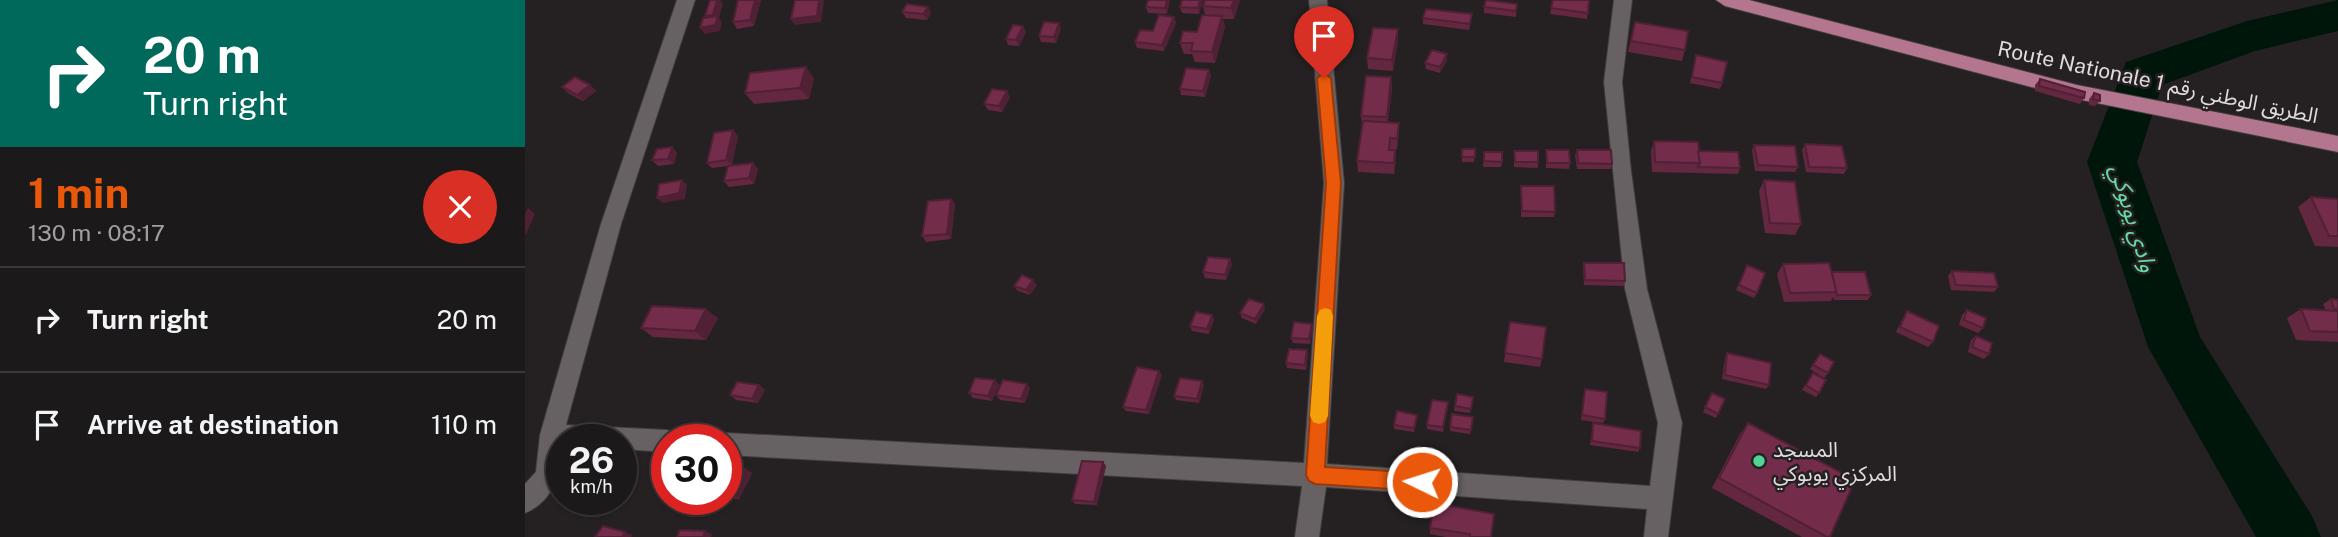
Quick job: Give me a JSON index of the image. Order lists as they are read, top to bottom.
{
  "streets": {
    "highway": ["Route Nationale الطريق الوطني رقم 1"]
  },
  "water": ["وادي يوبوكي"],
  "places": ["المسجد المركزي يوبوكي"],
  "page": {
    "turn": ["20 m", "Turn right"],
    "heading": ["1 min", "130 m · 08:17"],
    "list": [
      {
        "name": "Turn right",
        "value": "20 m"
      },
      {
        "name": "Arrive at destination",
        "value": "110 m"
      }
    ],
    "speed": "26 km/h",
    "limit": "30"
  }
}
